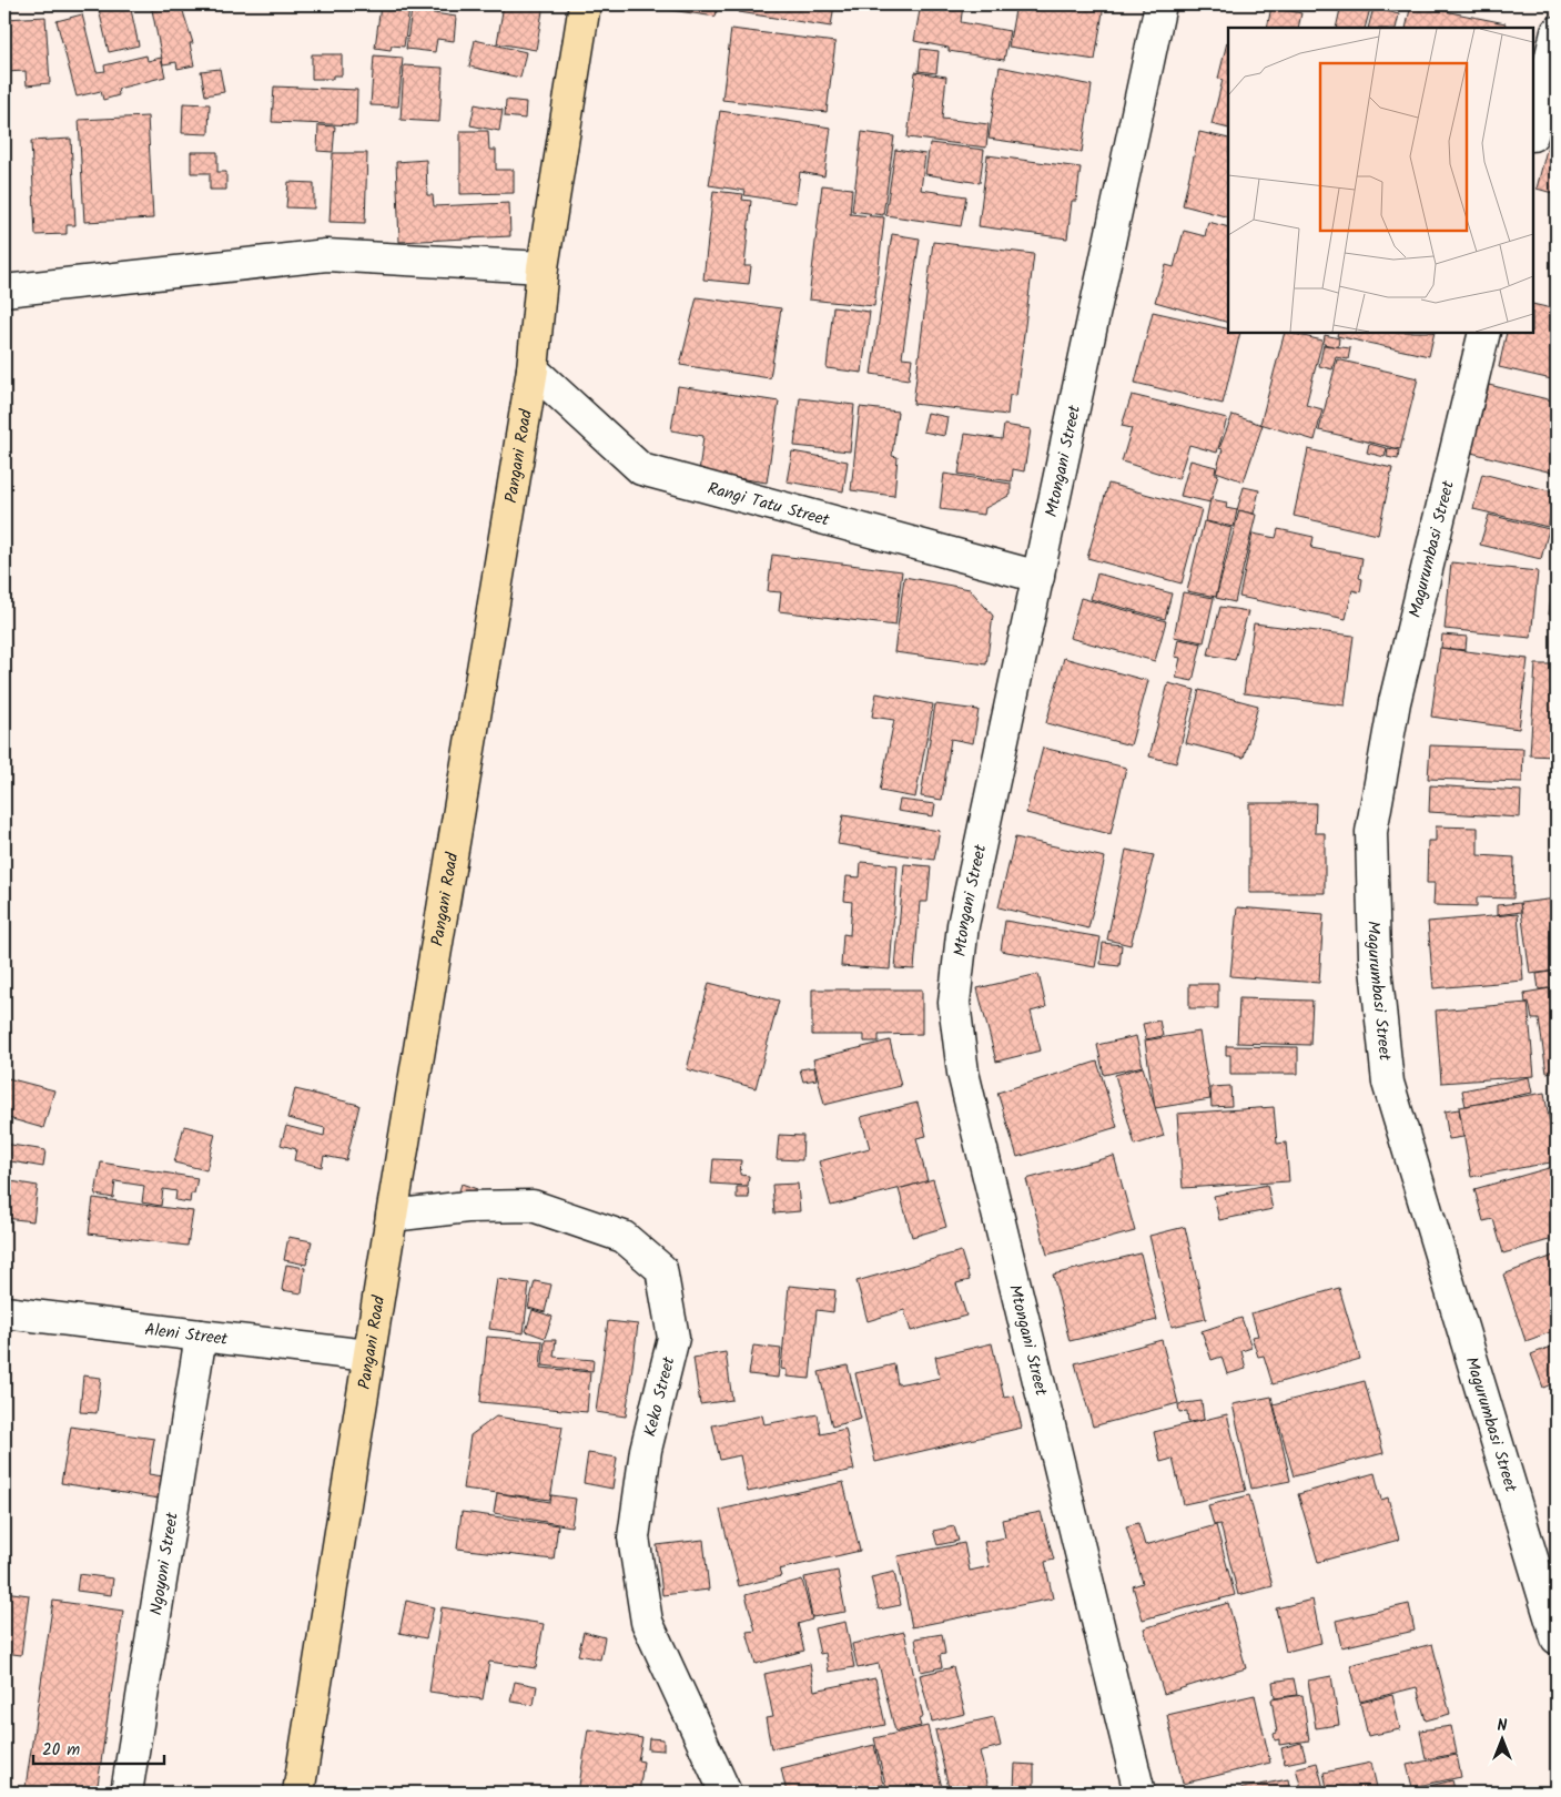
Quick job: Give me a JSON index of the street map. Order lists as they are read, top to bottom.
{
  "streets": {
    "main road": ["Pangani Road"],
    "street": [
      "Mtongani Street",
      "Rangi Tatu Street",
      "Magurumbasi Street",
      "Aleni Street",
      "Keko Street",
      "Ngoyoni Street"
    ]
  },
  "crossings": [
    ["Pangani Road", "Rangi Tatu Street"],
    ["Pangani Road", "Aleni Street"],
    ["Pangani Road", "Keko Street"],
    ["Mtongani Street", "Rangi Tatu Street"],
    ["Aleni Street", "Ngoyoni Street"]
  ],
  "scale_bar": "20 m",
  "north": "top"
}
